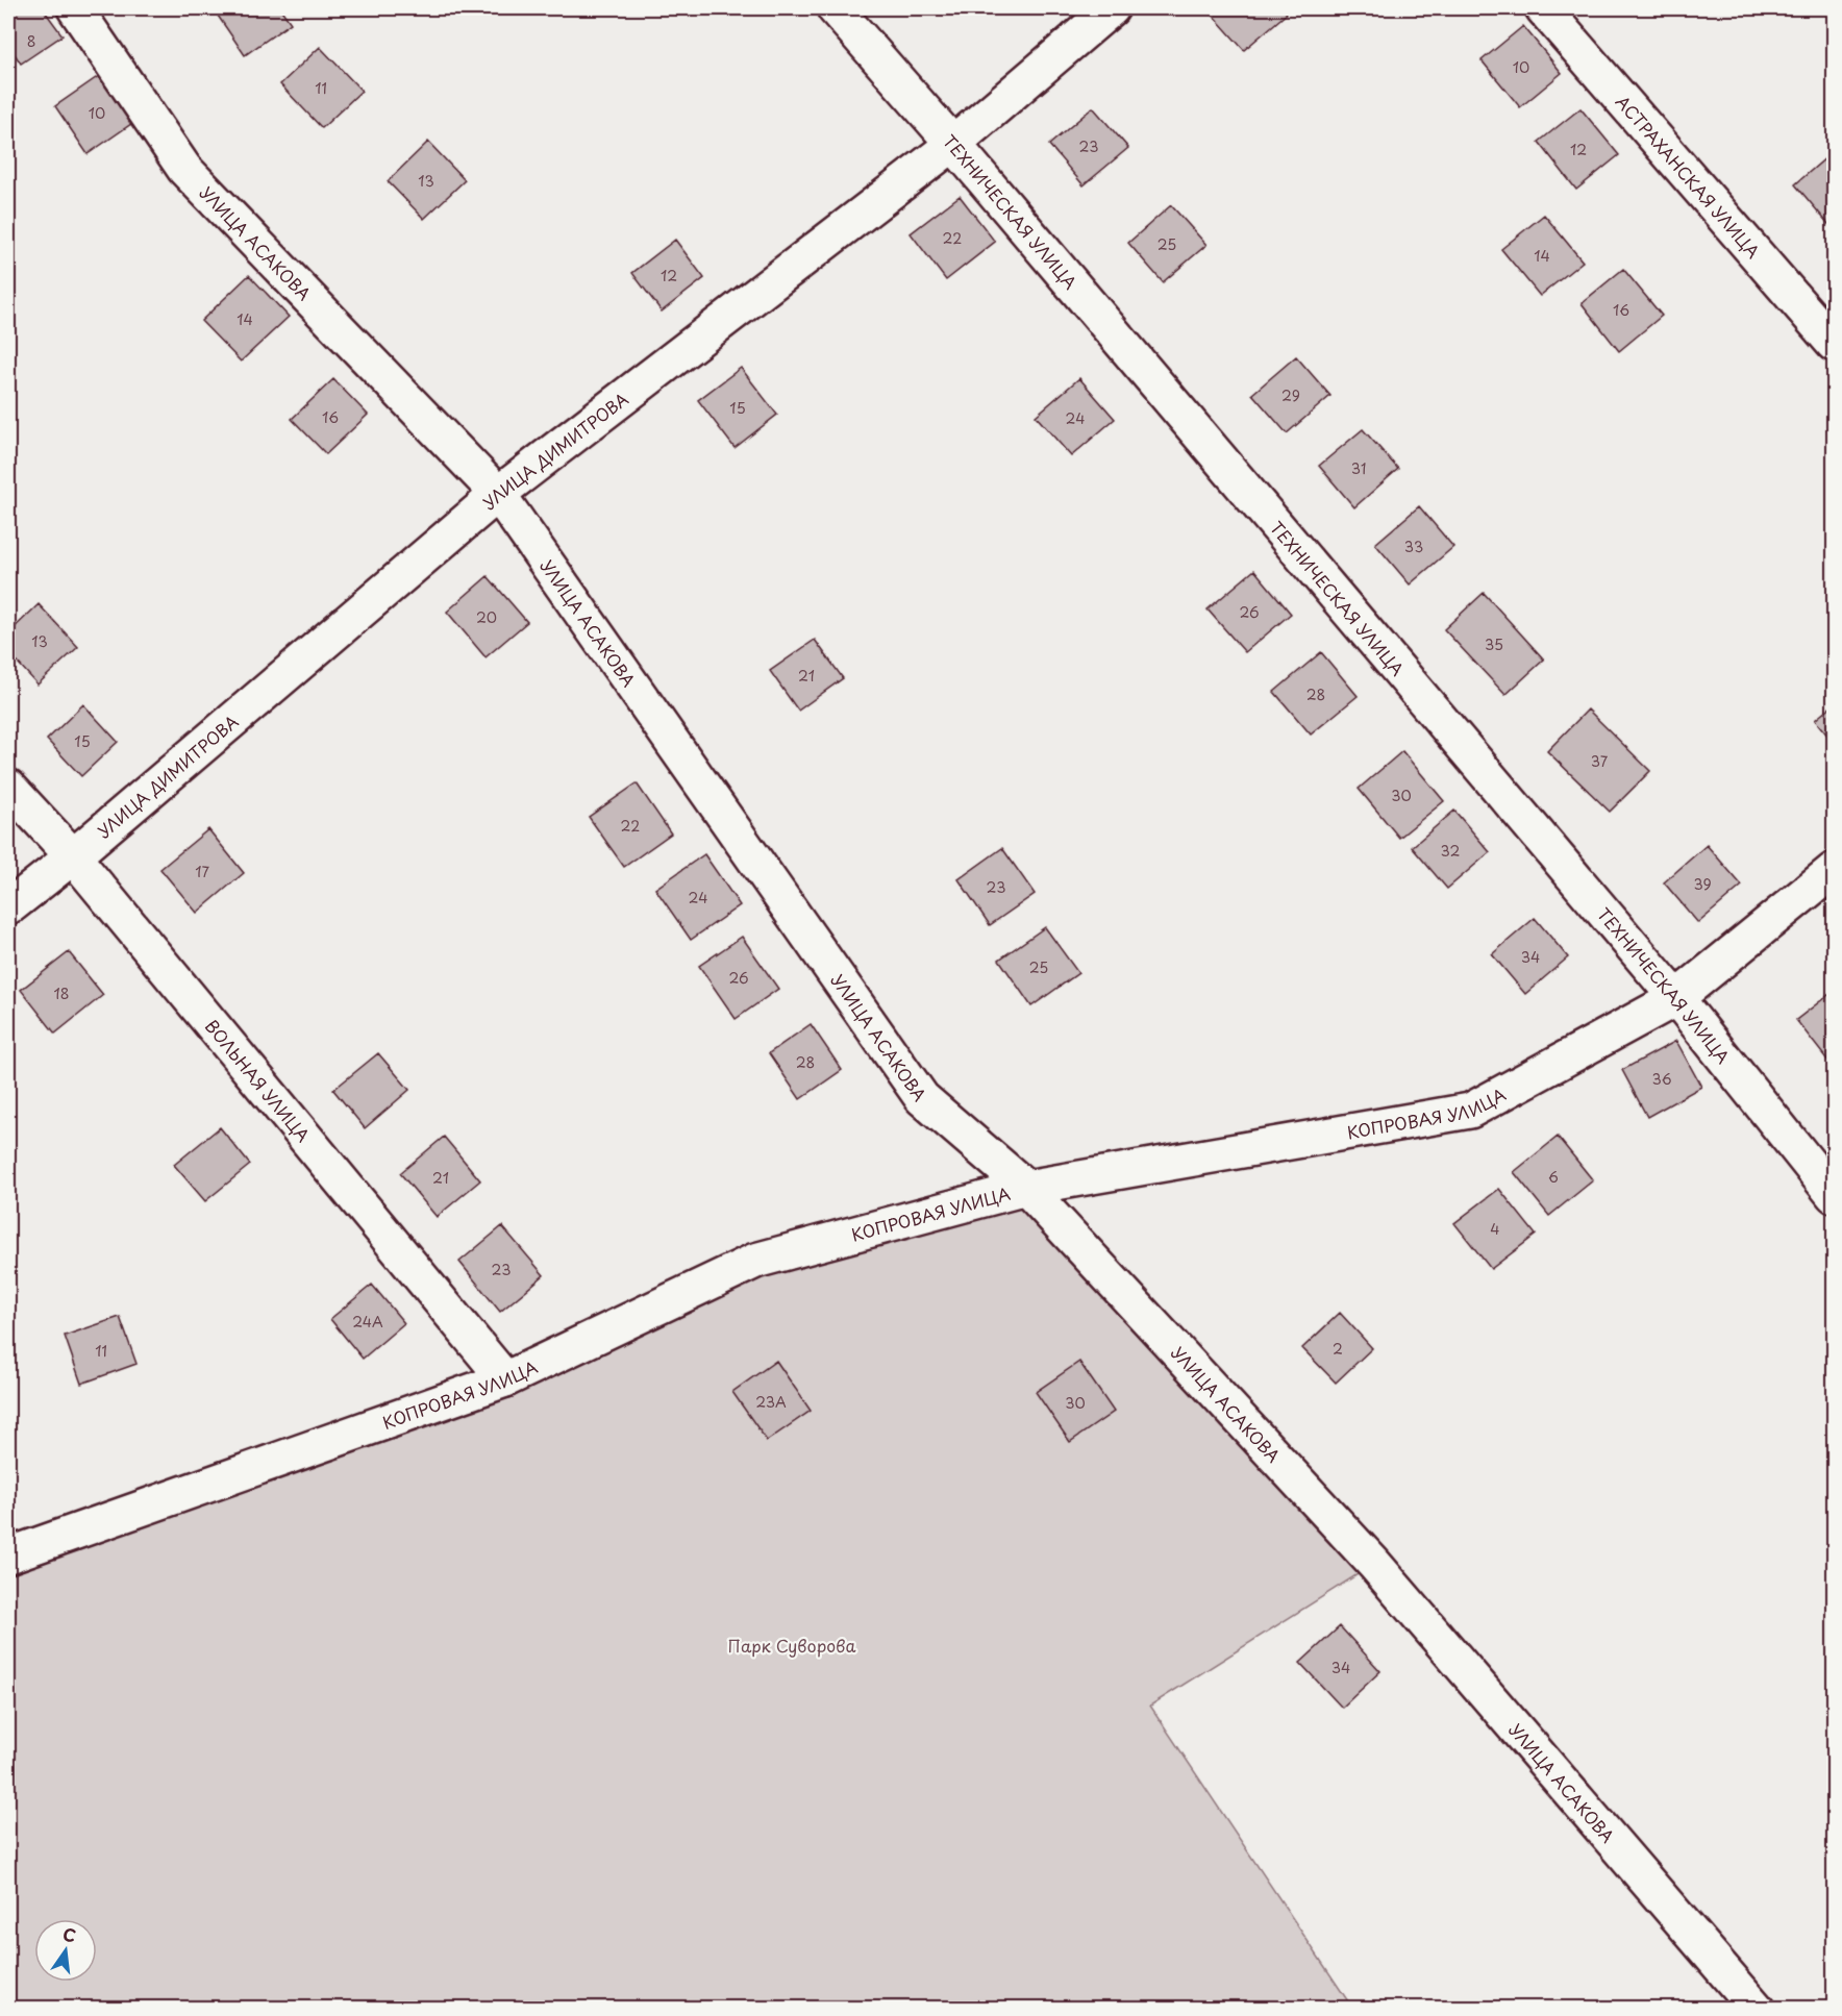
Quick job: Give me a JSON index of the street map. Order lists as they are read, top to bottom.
{
  "streets": {
    "street": [
      "АСТРАХАНСКАЯ УЛИЦА",
      "ТЕХНИЧЕСКАЯ УЛИЦА",
      "УЛИЦА АСАКОВА",
      "УЛИЦА ДИМИТРОВА",
      "ВОЛЬНАЯ УЛИЦА",
      "КОПРОВАЯ УЛИЦА"
    ]
  },
  "crossings": [
    ["ТЕХНИЧЕСКАЯ УЛИЦА", "УЛИЦА ДИМИТРОВА"],
    ["ТЕХНИЧЕСКАЯ УЛИЦА", "КОПРОВАЯ УЛИЦА"],
    ["УЛИЦА АСАКОВА", "УЛИЦА ДИМИТРОВА"],
    ["УЛИЦА АСАКОВА", "КОПРОВАЯ УЛИЦА"],
    ["УЛИЦА ДИМИТРОВА", "ВОЛЬНАЯ УЛИЦА"],
    ["ВОЛЬНАЯ УЛИЦА", "КОПРОВАЯ УЛИЦА"]
  ],
  "parks": ["Парк Суворова"],
  "house_numbers": [
    "8",
    "10",
    "11",
    "10",
    "23",
    "12",
    "13",
    "22",
    "25",
    "14",
    "12",
    "16",
    "14",
    "29",
    "15",
    "16",
    "24",
    "31",
    "33",
    "26",
    "20",
    "13",
    "35",
    "21",
    "28",
    "15",
    "37",
    "30",
    "22",
    "32",
    "17",
    "39",
    "23",
    "24",
    "34",
    "25",
    "26",
    "18",
    "28",
    "36",
    "6",
    "21",
    "4",
    "23",
    "24А",
    "2",
    "11",
    "23А",
    "30",
    "34"
  ],
  "north": "top"
}
